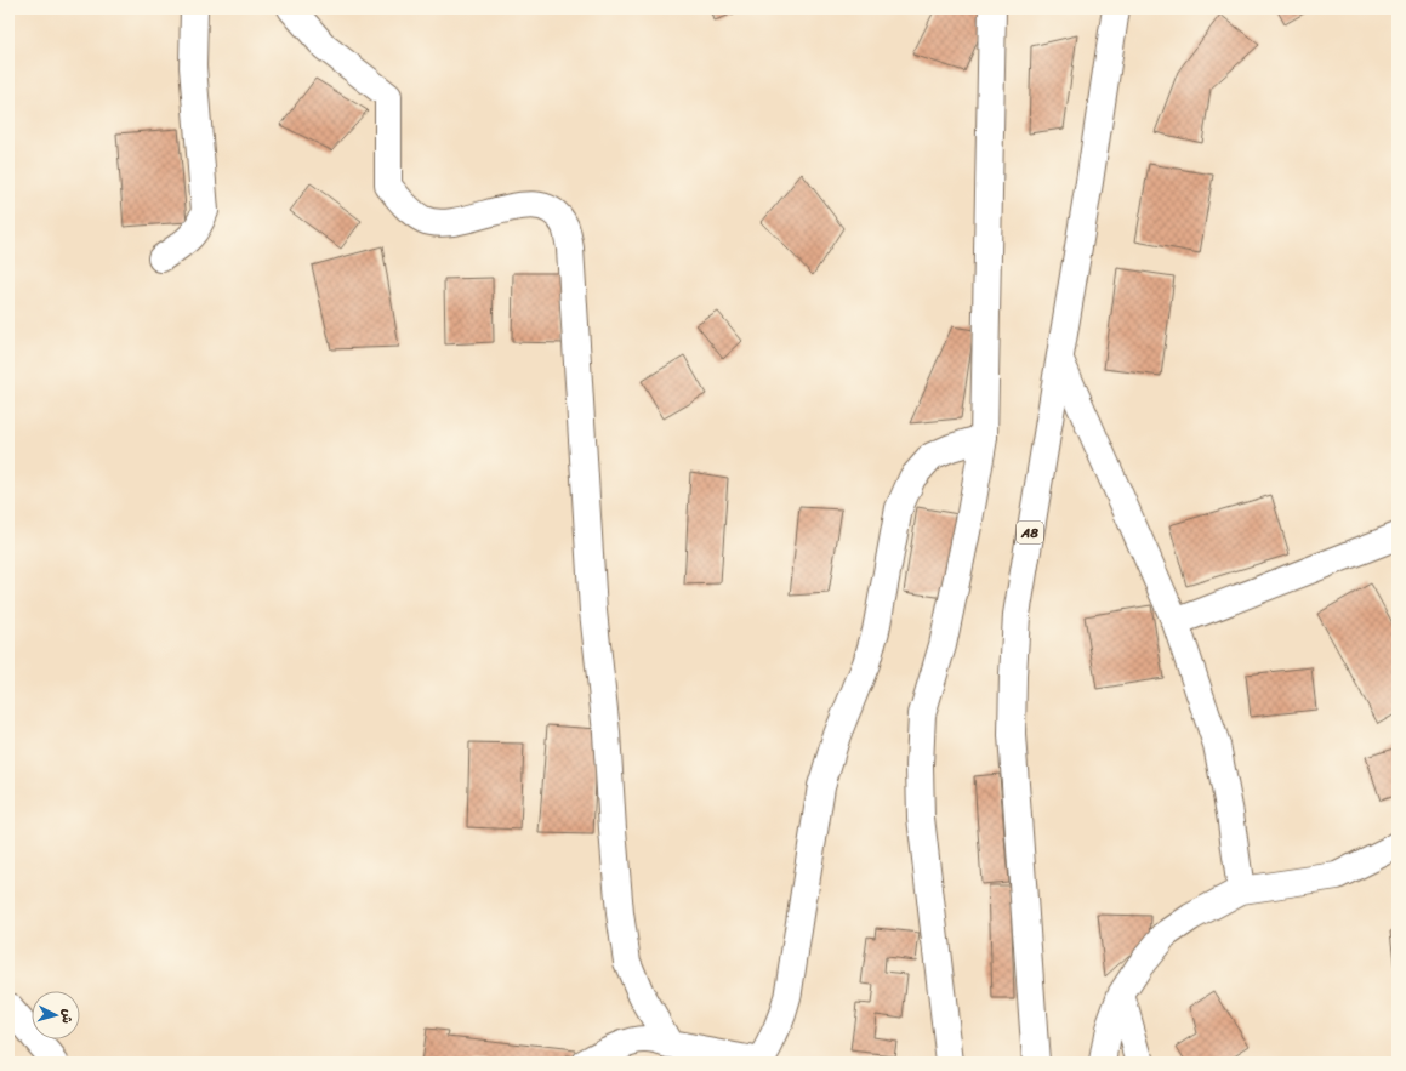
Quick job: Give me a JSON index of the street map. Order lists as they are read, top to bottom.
{
  "streets": {
    "main road": ["A8"]
  },
  "north": "right"
}
